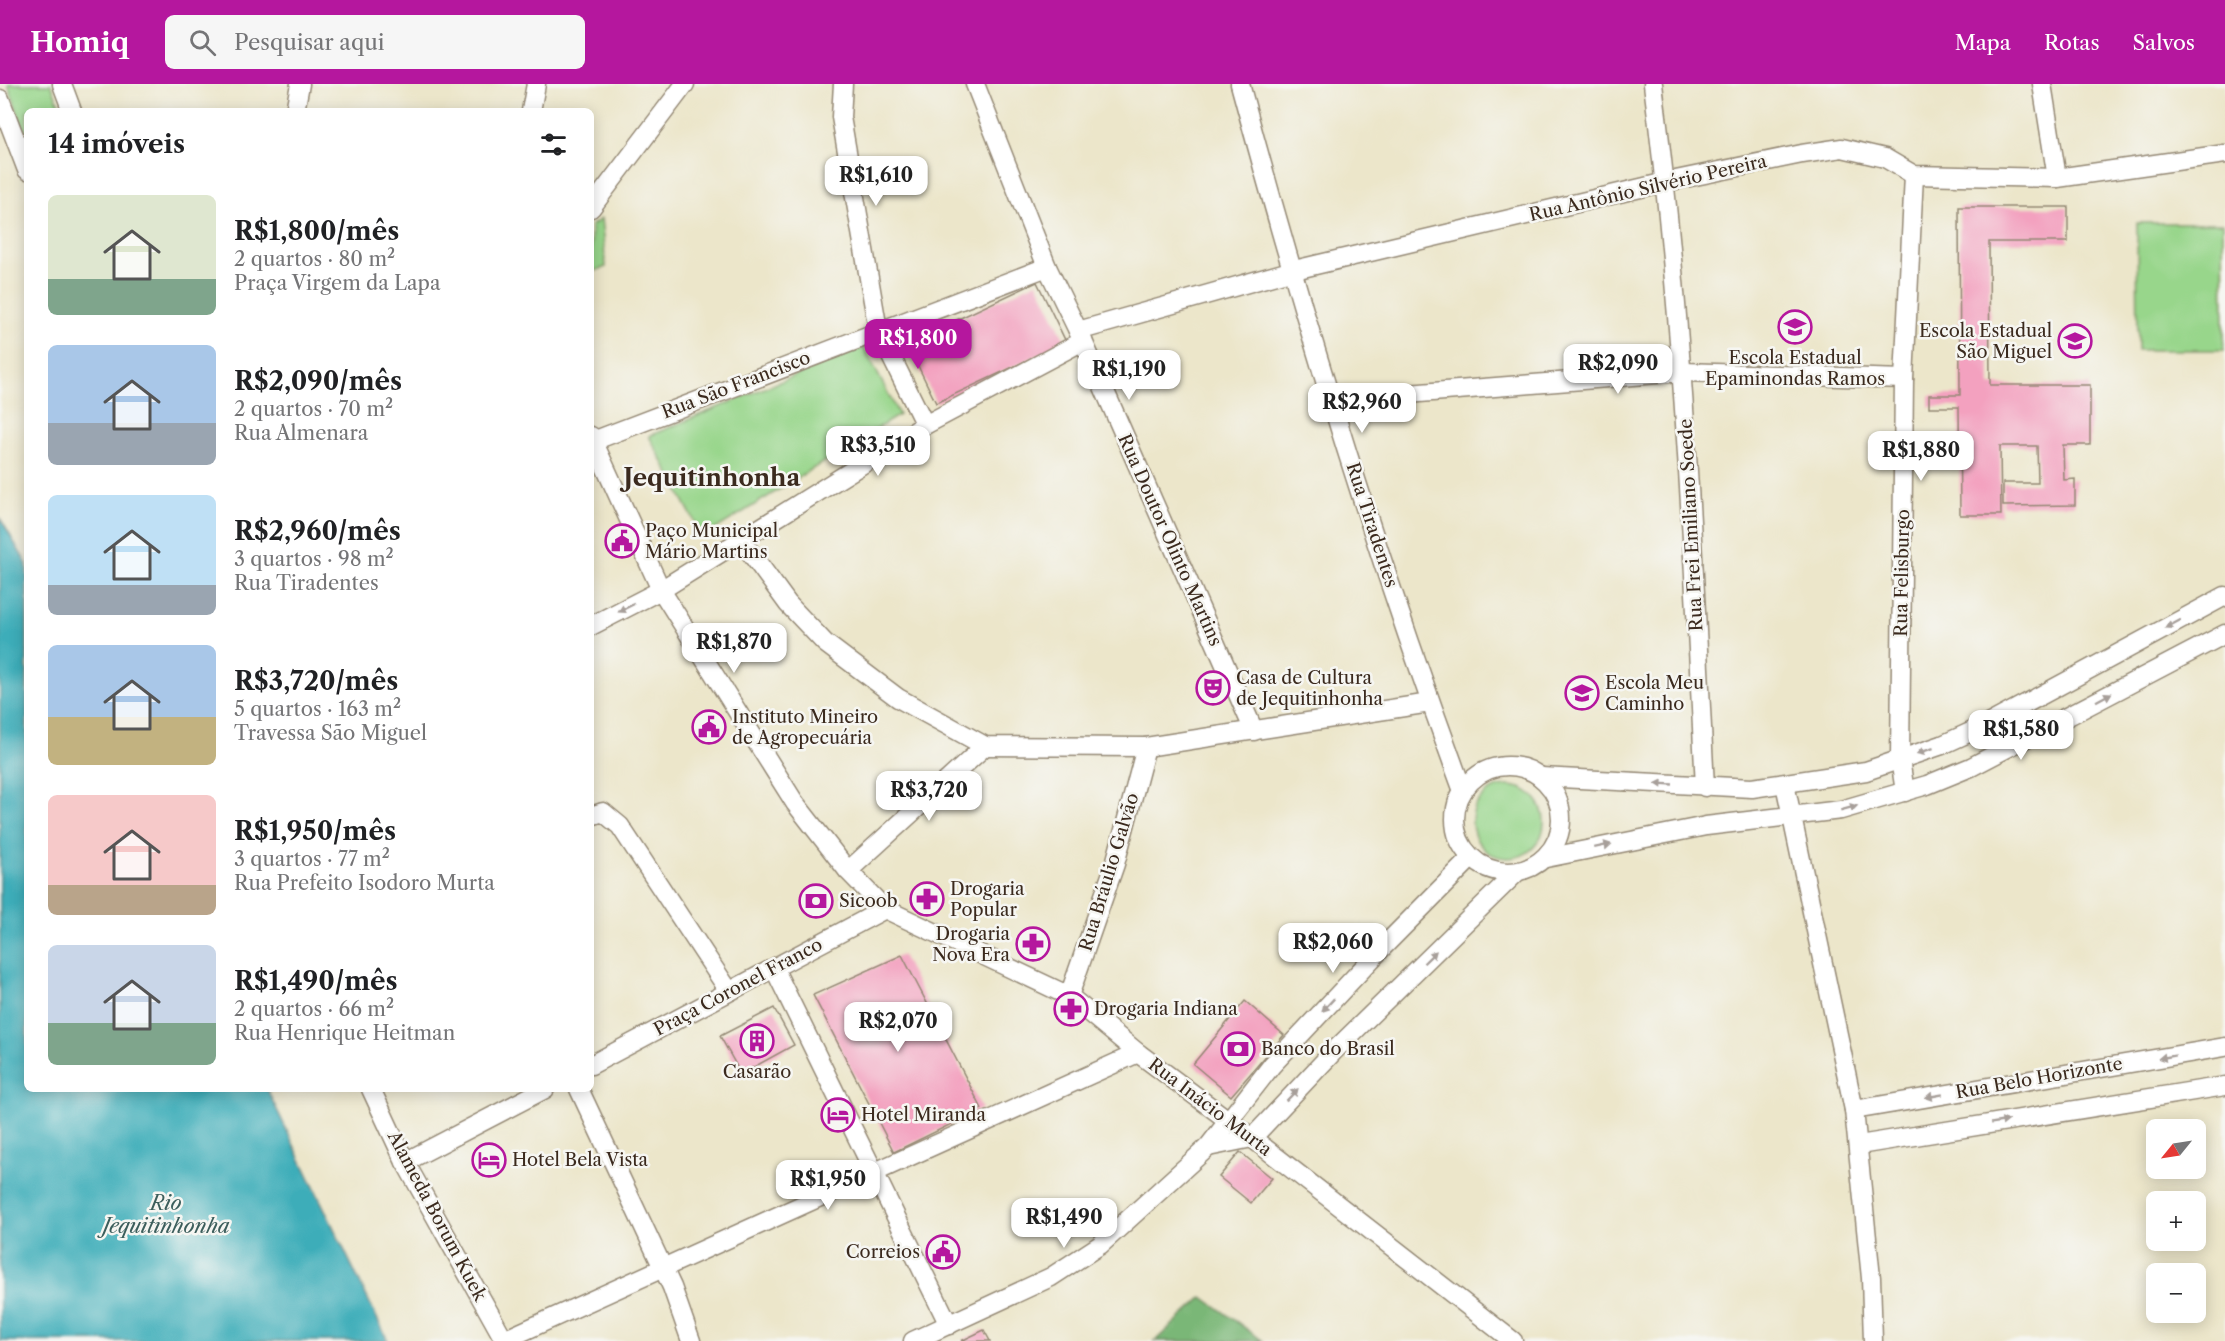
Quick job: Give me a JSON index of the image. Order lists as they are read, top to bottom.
{
  "streets": {
    "street": [
      "Rua Antônio Silvério Pereira",
      "Rua São Francisco",
      "Rua Tiradentes",
      "Rua Frei Emiliano Soede",
      "Rua Doutor Olinto Martins",
      "Rua Felisburgo",
      "Rua Bráulio Galvão",
      "Praça Coronel Franco",
      "Rua Belo Horizonte",
      "Rua Inácio Murta",
      "Alameda Borum Kuek"
    ]
  },
  "crossings": [
    ["Rua Antônio Silvério Pereira", "Rua Tiradentes"],
    ["Rua Antônio Silvério Pereira", "Rua Frei Emiliano Soede"],
    ["Rua Antônio Silvério Pereira", "Rua Doutor Olinto Martins"],
    ["Rua Antônio Silvério Pereira", "Rua Felisburgo"],
    ["Rua São Francisco", "Rua Doutor Olinto Martins"],
    ["Rua Bráulio Galvão", "Rua Inácio Murta"],
    ["Praça Coronel Franco", "Rua Inácio Murta"]
  ],
  "districts": ["Jequitinhonha"],
  "water": ["Rio Jequitinhonha"],
  "places": {
    "school or university": ["Escola Estadual Epaminondas Ramos", "Escola Estadual São Miguel", "Escola Meu Caminho"],
    "public building": ["Paço Municipal Mário Martins", "Instituto Mineiro de Agropecuária", "Correios"],
    "theatre": ["Casa de Cultura de Jequitinhonha"],
    "pharmacy": ["Drogaria Popular", "Drogaria Nova Era", "Drogaria Indiana"],
    "bank": ["Sicoob", "Banco do Brasil"],
    "building": ["Casarão"],
    "hotel": ["Hotel Miranda", "Hotel Bela Vista"]
  },
  "north": "bottom left",
  "page": {
    "header": "Homiq",
    "search": "Pesquisar aqui",
    "nav": ["Mapa", "Rotas", "Salvos"],
    "heading": "14 imóveis",
    "price": [
      "R$1,610",
      "R$1,800",
      "R$2,090",
      "R$1,190",
      "R$2,960",
      "R$3,510",
      "R$1,880",
      "R$1,870",
      "R$1,580",
      "R$3,720",
      "R$2,060",
      "R$2,070",
      "R$1,950",
      "R$1,490"
    ],
    "list": [
      {
        "name": "R$1,800/mês",
        "note": "2 quartos · 80 m² · Praça Virgem da Lapa"
      },
      {
        "name": "R$2,090/mês",
        "note": "2 quartos · 70 m² · Rua Almenara"
      },
      {
        "name": "R$2,960/mês",
        "note": "3 quartos · 98 m² · Rua Tiradentes"
      },
      {
        "name": "R$3,720/mês",
        "note": "5 quartos · 163 m² · Travessa São Miguel"
      },
      {
        "name": "R$1,950/mês",
        "note": "3 quartos · 77 m² · Rua Prefeito Isodoro Murta"
      },
      {
        "name": "R$1,490/mês",
        "note": "2 quartos · 66 m² · Rua Henrique Heitman"
      }
    ],
    "map_buttons": ["+", "−"]
  }
}
